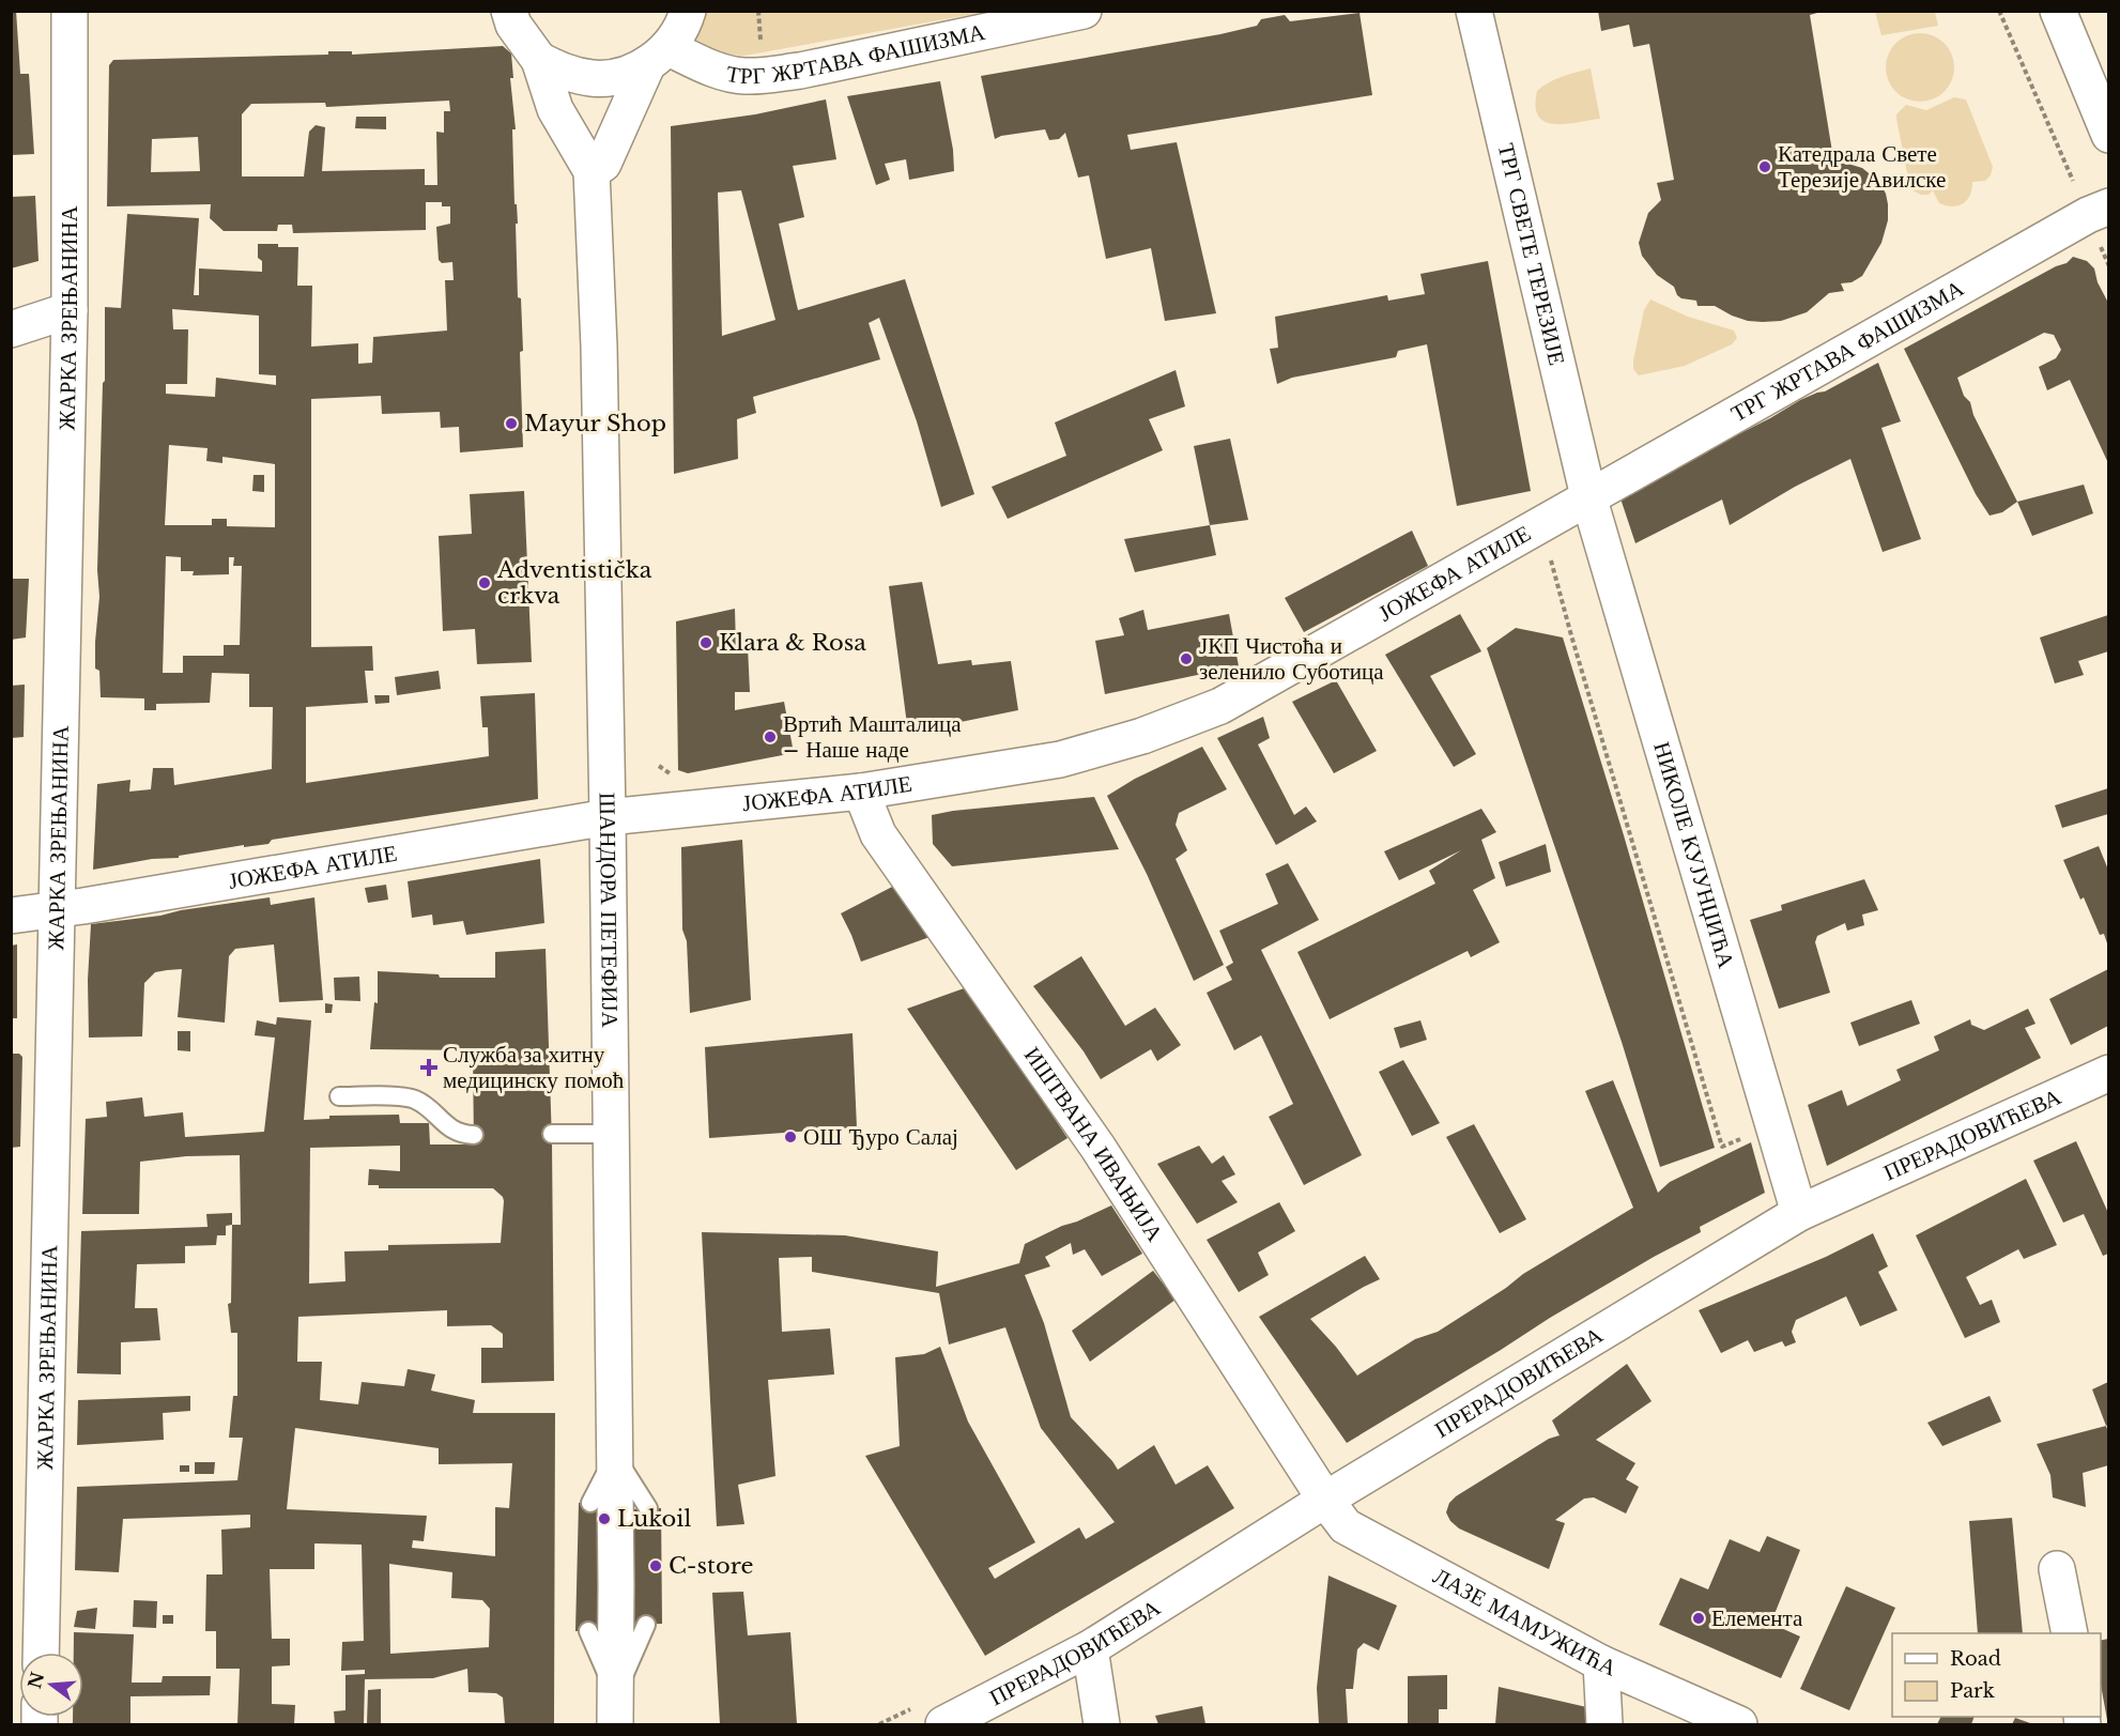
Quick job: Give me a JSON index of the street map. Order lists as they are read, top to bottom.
{
  "streets": {
    "street": [
      "ТРГ ЖРТАВА ФАШИЗМА",
      "ТРГ СВЕТЕ ТЕРЕЗИЈЕ",
      "ЖАРКА ЗРЕЊАНИНА",
      "ЈОЖЕФА АТИЛЕ",
      "НИКОЛЕ КУЈУНЏИЋА",
      "ШАНДОРА ПЕТЕФИЈА",
      "ПРЕРАДОВИЋЕВА",
      "ИШТВАНА ИВАЊИЈА",
      "ЛАЗЕ МАМУЖИЋА"
    ]
  },
  "crossings": [
    ["ТРГ ЖРТАВА ФАШИЗМА", "ТРГ СВЕТЕ ТЕРЕЗИЈЕ"],
    ["ТРГ ЖРТАВА ФАШИЗМА", "ЈОЖЕФА АТИЛЕ"],
    ["ТРГ ЖРТАВА ФАШИЗМА", "НИКОЛЕ КУЈУНЏИЋА"],
    ["ТРГ СВЕТЕ ТЕРЕЗИЈЕ", "ЈОЖЕФА АТИЛЕ"],
    ["ТРГ СВЕТЕ ТЕРЕЗИЈЕ", "НИКОЛЕ КУЈУНЏИЋА"],
    ["ЖАРКА ЗРЕЊАНИНА", "ЈОЖЕФА АТИЛЕ"],
    ["ЈОЖЕФА АТИЛЕ", "НИКОЛЕ КУЈУНЏИЋА"],
    ["ЈОЖЕФА АТИЛЕ", "ШАНДОРА ПЕТЕФИЈА"],
    ["ЈОЖЕФА АТИЛЕ", "ИШТВАНА ИВАЊИЈА"],
    ["НИКОЛЕ КУЈУНЏИЋА", "ПРЕРАДОВИЋЕВА"],
    ["ПРЕРАДОВИЋЕВА", "ИШТВАНА ИВАЊИЈА"],
    ["ПРЕРАДОВИЋЕВА", "ЛАЗЕ МАМУЖИЋА"],
    ["ИШТВАНА ИВАЊИЈА", "ЛАЗЕ МАМУЖИЋА"]
  ],
  "places": {
    "other": [
      "Катедрала Свете Терезије Авилске",
      "Mayur Shop",
      "Adventistička crkva",
      "Klara & Rosa",
      "ЈКП Чистоћа и зеленило Суботица",
      "Вртић Машталица – Наше наде",
      "ОШ Ђуро Салај",
      "Lukoil",
      "C-store",
      "Елемента"
    ],
    "health": ["Служба за хитну медицинску помоћ"]
  },
  "legend": ["Road", "Park"],
  "north": "left"
}
